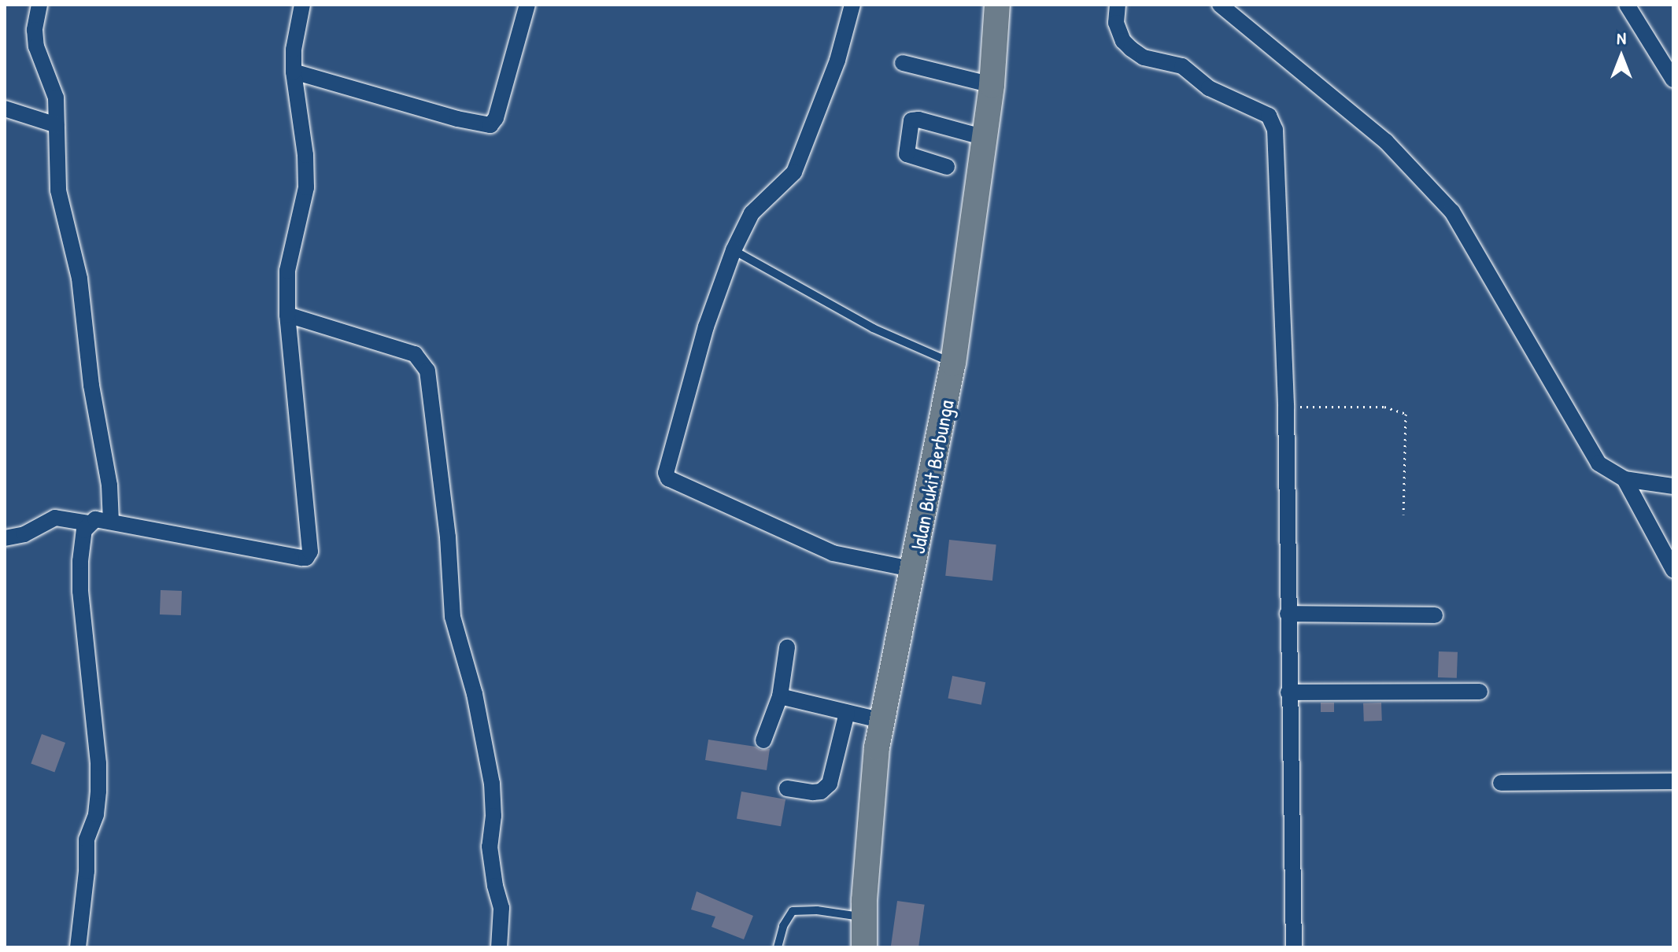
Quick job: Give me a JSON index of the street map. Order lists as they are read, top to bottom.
{
  "streets": {
    "main road": ["Jalan Bukit Berbunga"]
  },
  "north": "top"
}
